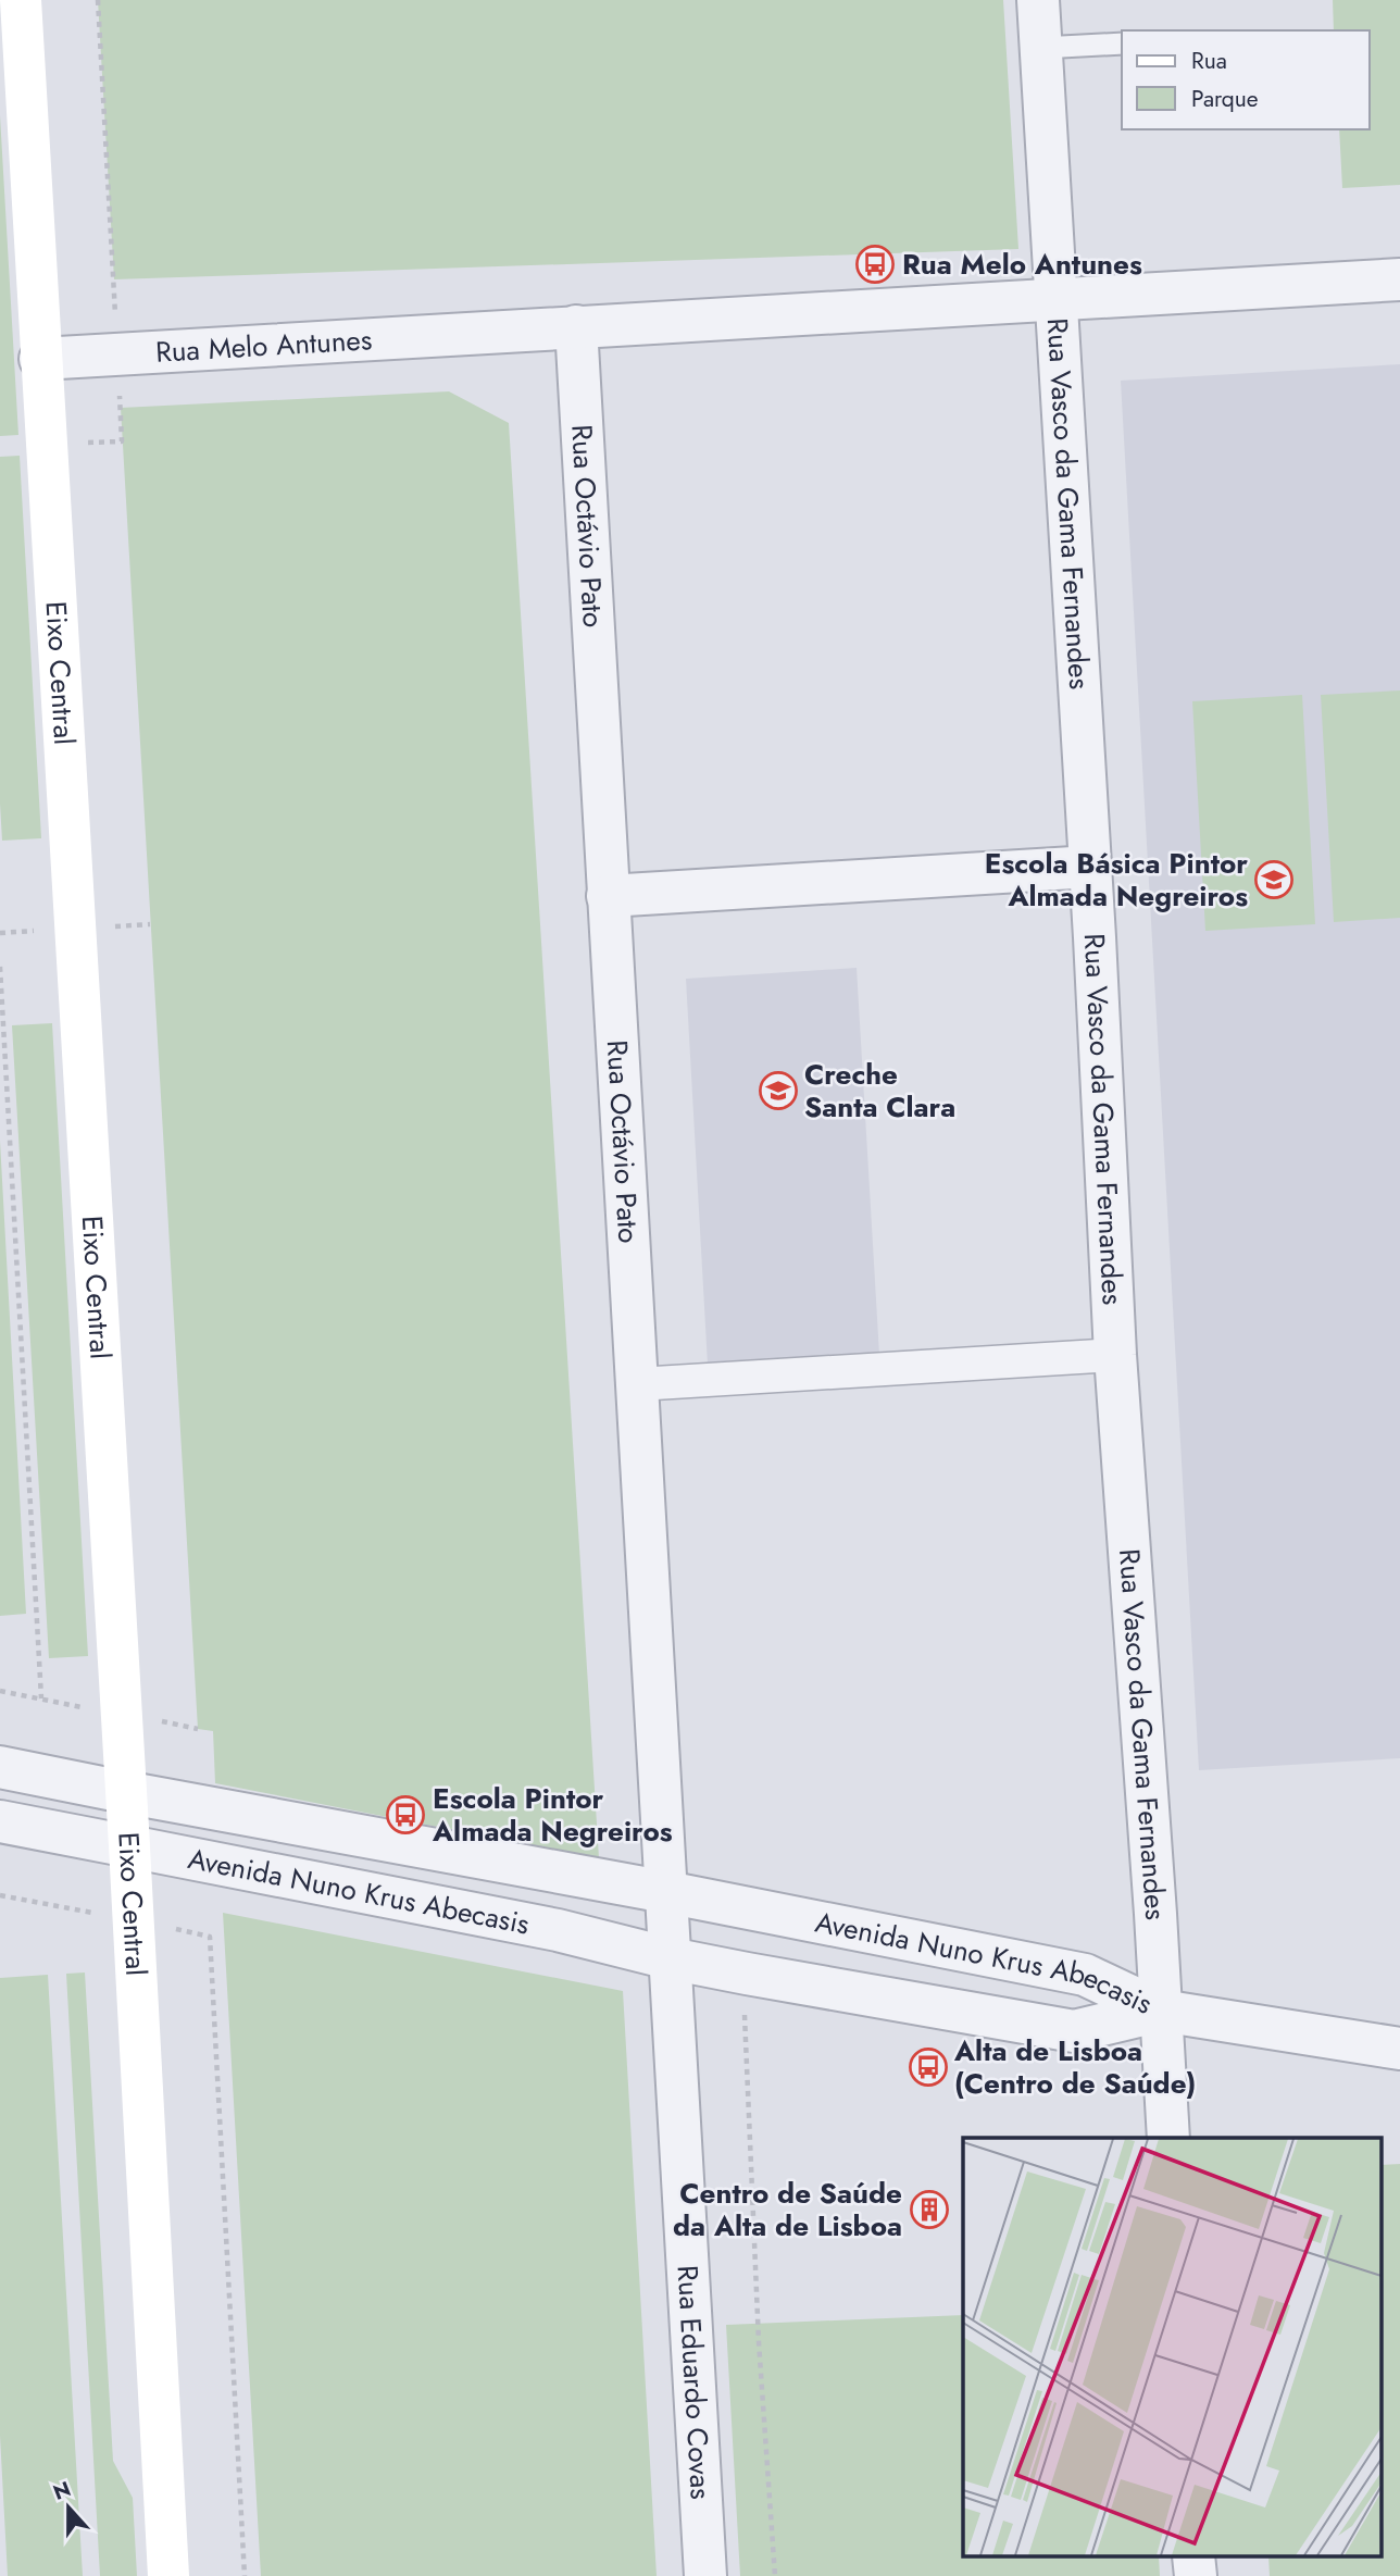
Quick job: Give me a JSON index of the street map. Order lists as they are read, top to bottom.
{
  "streets": {
    "main road": ["Eixo Central"],
    "street": [
      "Rua Melo Antunes",
      "Rua Vasco da Gama Fernandes",
      "Rua Octávio Pato",
      "Avenida Nuno Krus Abecasis",
      "Rua Eduardo Covas"
    ]
  },
  "crossings": [
    ["Rua Melo Antunes", "Rua Vasco da Gama Fernandes"],
    ["Rua Melo Antunes", "Rua Octávio Pato"],
    ["Rua Melo Antunes", "Eixo Central"],
    ["Rua Vasco da Gama Fernandes", "Avenida Nuno Krus Abecasis"],
    ["Rua Octávio Pato", "Avenida Nuno Krus Abecasis"],
    ["Rua Octávio Pato", "Rua Eduardo Covas"],
    ["Eixo Central", "Avenida Nuno Krus Abecasis"],
    ["Avenida Nuno Krus Abecasis", "Rua Eduardo Covas"]
  ],
  "places": {
    "bus stop": ["Rua Melo Antunes", "Escola Pintor Almada Negreiros", "Alta de Lisboa (Centro de Saúde)"],
    "school or university": ["Escola Básica Pintor Almada Negreiros", "Creche Santa Clara"],
    "building": ["Centro de Saúde da Alta de Lisboa"]
  },
  "legend": ["Rua", "Parque"],
  "north": "top"
}
